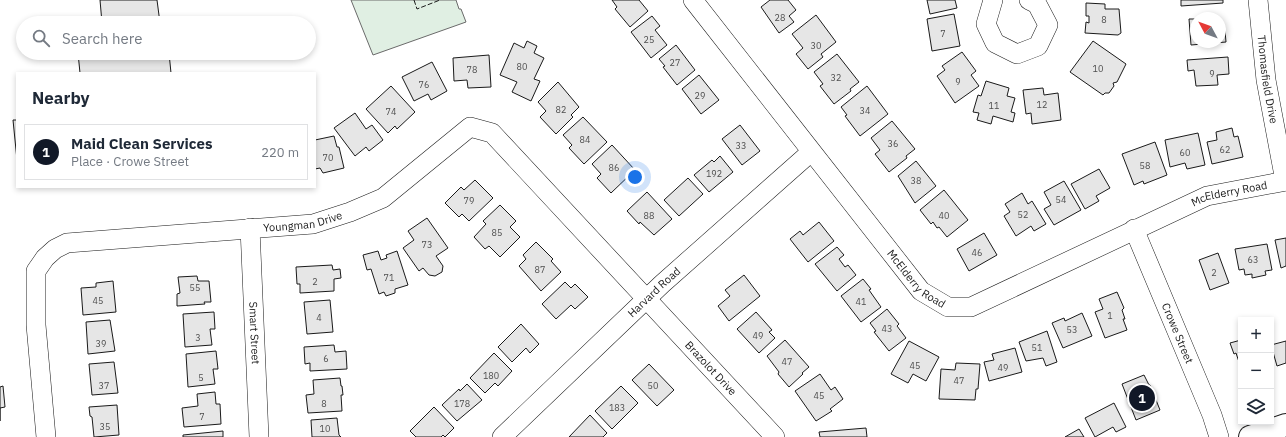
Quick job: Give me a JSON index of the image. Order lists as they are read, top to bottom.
{
  "streets": {
    "street": [
      "Thomasfield Drive",
      "McElderry Road",
      "Youngman Drive",
      "Harvard Road",
      "Smart Street",
      "Crowe Street",
      "Brazolot Drive"
    ]
  },
  "crossings": [
    ["Thomasfield Drive", "McElderry Road"],
    ["McElderry Road", "Harvard Road"],
    ["McElderry Road", "Crowe Street"],
    ["Youngman Drive", "Harvard Road"],
    ["Youngman Drive", "Smart Street"],
    ["Youngman Drive", "Brazolot Drive"],
    ["Harvard Road", "Brazolot Drive"]
  ],
  "house_numbers": [
    "28",
    "8",
    "7",
    "25",
    "30",
    "27",
    "80",
    "10",
    "78",
    "9",
    "32",
    "9",
    "76",
    "29",
    "12",
    "11",
    "82",
    "34",
    "74",
    "84",
    "36",
    "33",
    "62",
    "60",
    "70",
    "58",
    "86",
    "192",
    "38",
    "54",
    "79",
    "52",
    "88",
    "40",
    "85",
    "73",
    "46",
    "63",
    "87",
    "2",
    "71",
    "2",
    "55",
    "45",
    "41",
    "1",
    "4",
    "43",
    "53",
    "49",
    "3",
    "39",
    "51",
    "6",
    "47",
    "45",
    "49",
    "180",
    "5",
    "47",
    "37",
    "50",
    "45",
    "8",
    "178",
    "183",
    "7",
    "35",
    "10"
  ],
  "north": "top left",
  "page": {
    "search": "Search here",
    "heading": "Nearby",
    "list": [
      {
        "mark": "1",
        "name": "Maid Clean Services",
        "note": "Place · Crowe Street",
        "value": "220 m"
      }
    ],
    "map_buttons": ["+", "−"],
    "pins": "1"
  }
}
